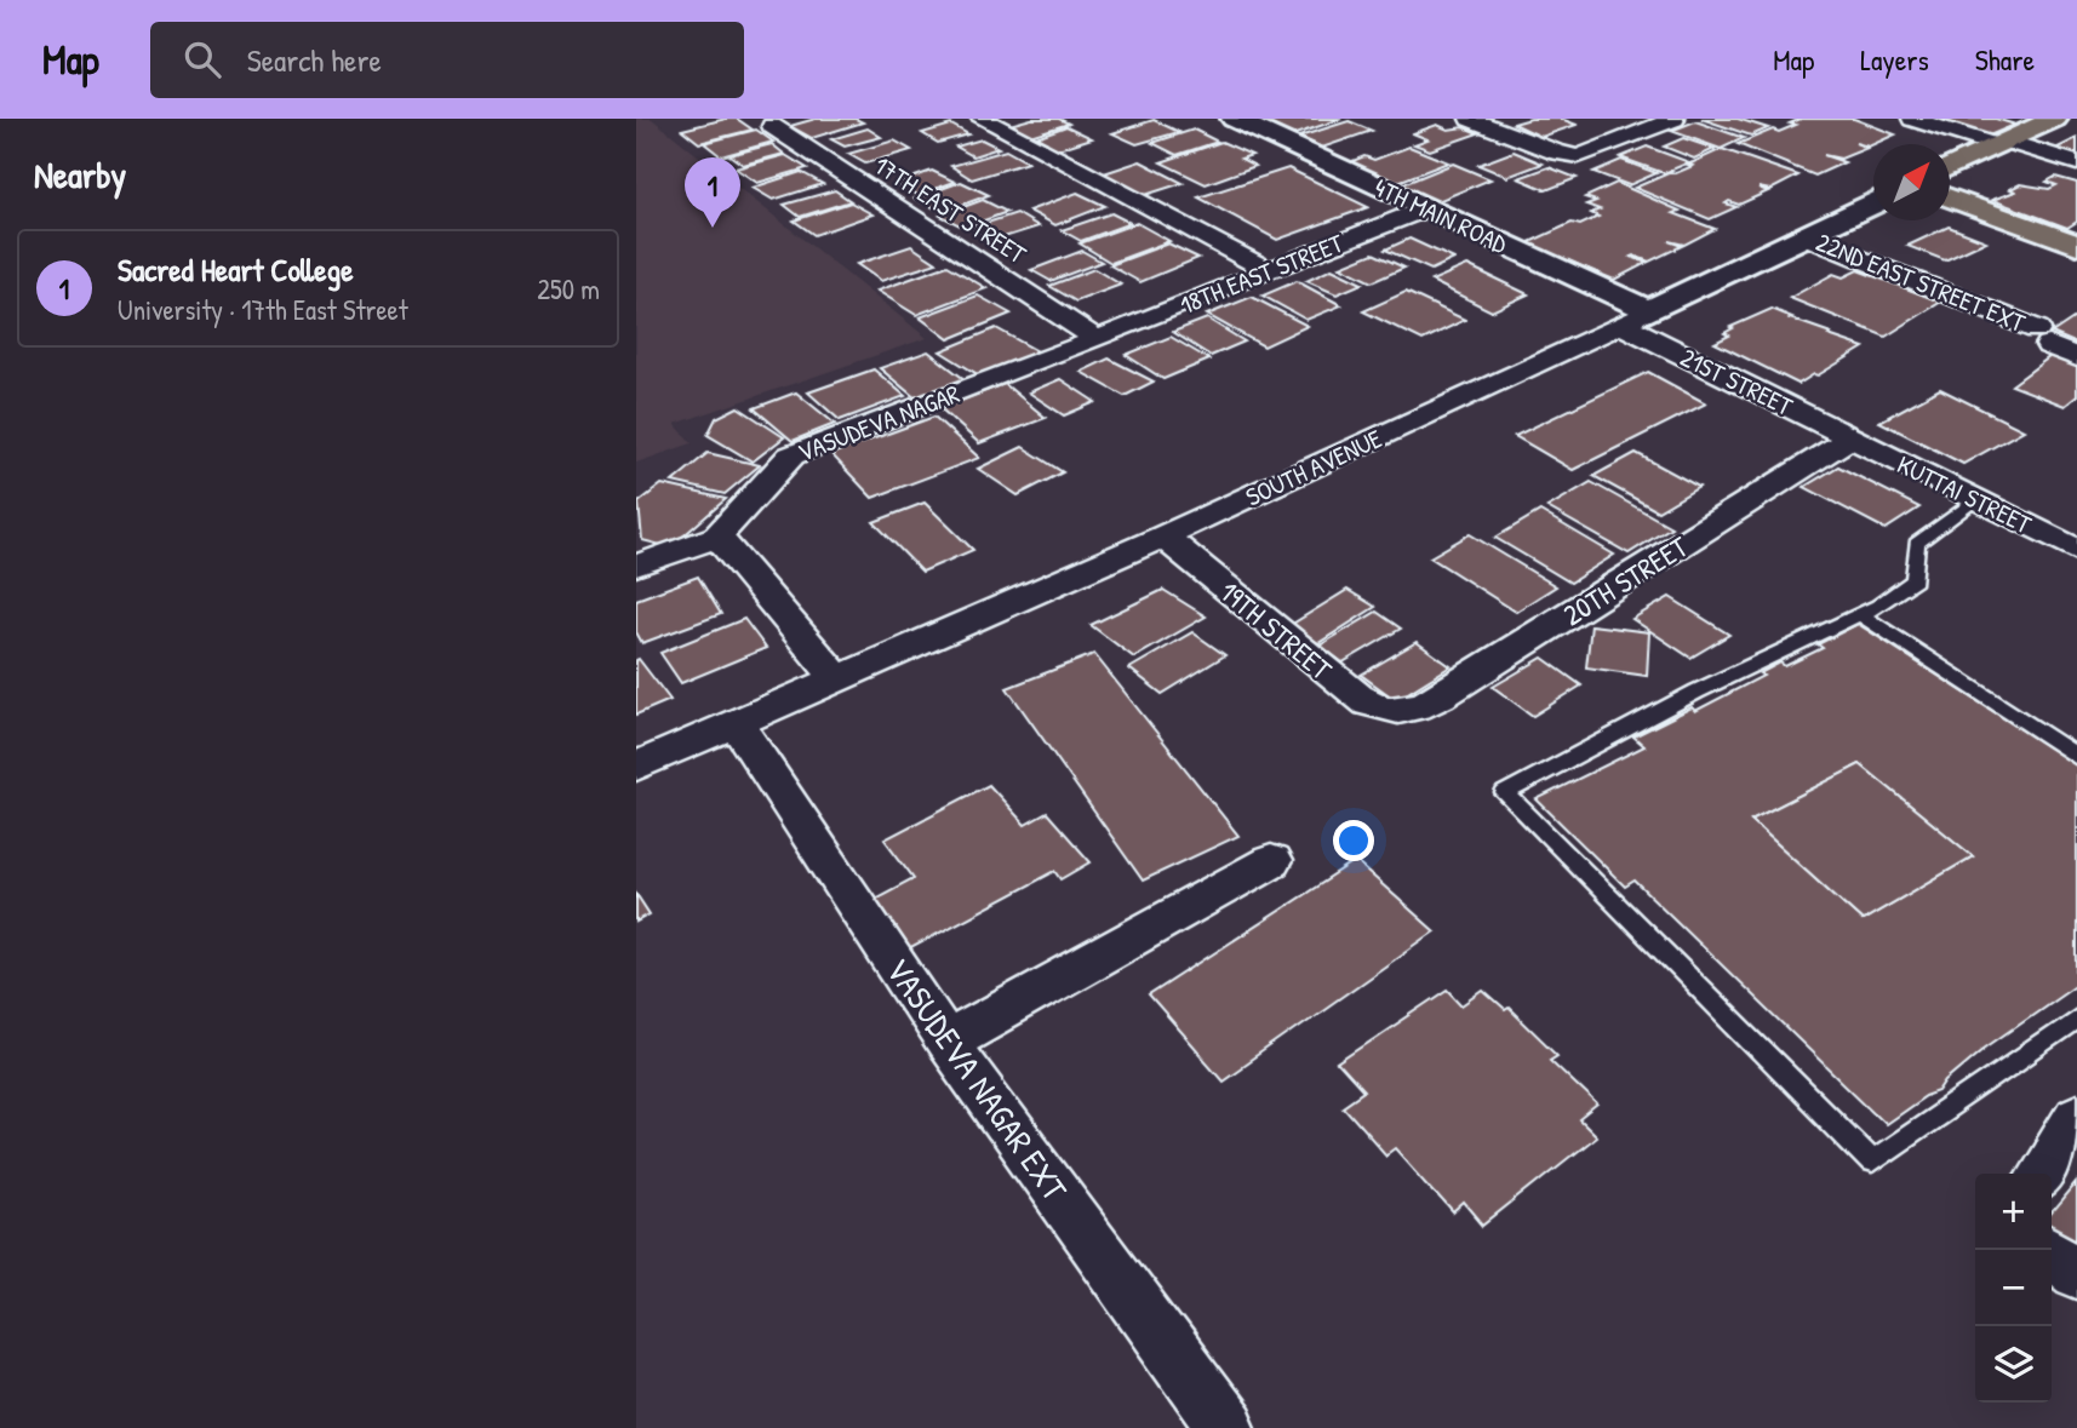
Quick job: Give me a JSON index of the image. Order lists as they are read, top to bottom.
{
  "streets": {
    "main road": ["4TH MAIN ROAD", "SOUTH AVENUE"],
    "street": [
      "17TH EAST STREET",
      "18TH EAST STREET",
      "22ND EAST STREET EXT",
      "21ST STREET",
      "VASUDEVA NAGAR",
      "KUTTAI STREET",
      "20TH STREET",
      "19TH STREET",
      "VASUDEVA NAGAR EXT"
    ]
  },
  "crossings": [
    ["17TH EAST STREET", "18TH EAST STREET"],
    ["17TH EAST STREET", "VASUDEVA NAGAR"],
    ["4TH MAIN ROAD", "18TH EAST STREET"],
    ["4TH MAIN ROAD", "21ST STREET"],
    ["4TH MAIN ROAD", "SOUTH AVENUE"],
    ["18TH EAST STREET", "VASUDEVA NAGAR"],
    ["22ND EAST STREET EXT", "SOUTH AVENUE"],
    ["21ST STREET", "SOUTH AVENUE"],
    ["21ST STREET", "KUTTAI STREET"],
    ["21ST STREET", "20TH STREET"],
    ["SOUTH AVENUE", "19TH STREET"],
    ["SOUTH AVENUE", "VASUDEVA NAGAR EXT"],
    ["KUTTAI STREET", "20TH STREET"],
    ["20TH STREET", "19TH STREET"]
  ],
  "north": "top right",
  "page": {
    "header": "Map",
    "search": "Search here",
    "nav": ["Map", "Layers", "Share"],
    "heading": "Nearby",
    "pins": "1",
    "list": [
      {
        "mark": "1",
        "name": "Sacred Heart College",
        "note": "University · 17th East Street",
        "value": "250 m"
      }
    ],
    "map_buttons": ["+", "−"]
  }
}
